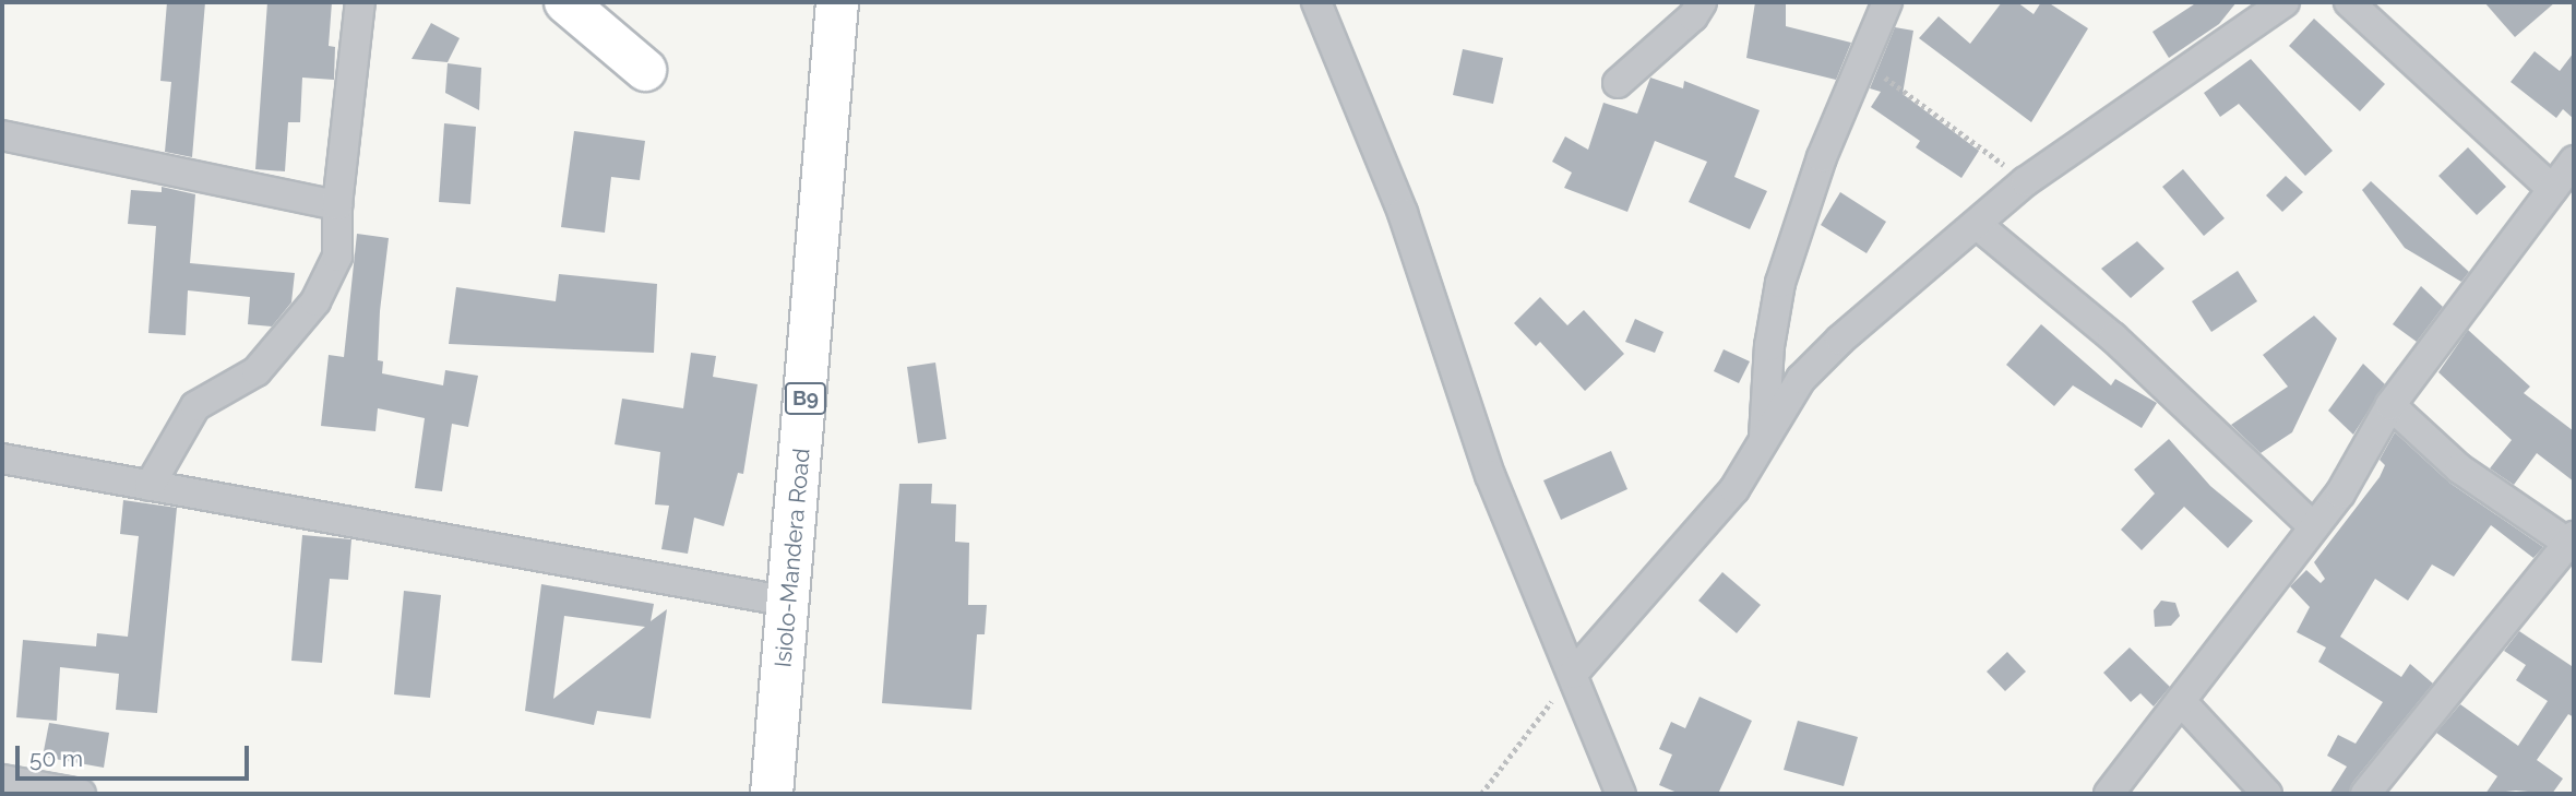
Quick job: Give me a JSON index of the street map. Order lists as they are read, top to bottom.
{
  "streets": {
    "main road": ["B9", "Isiolo-Mandera Road"]
  },
  "scale_bar": "50 m"
}
